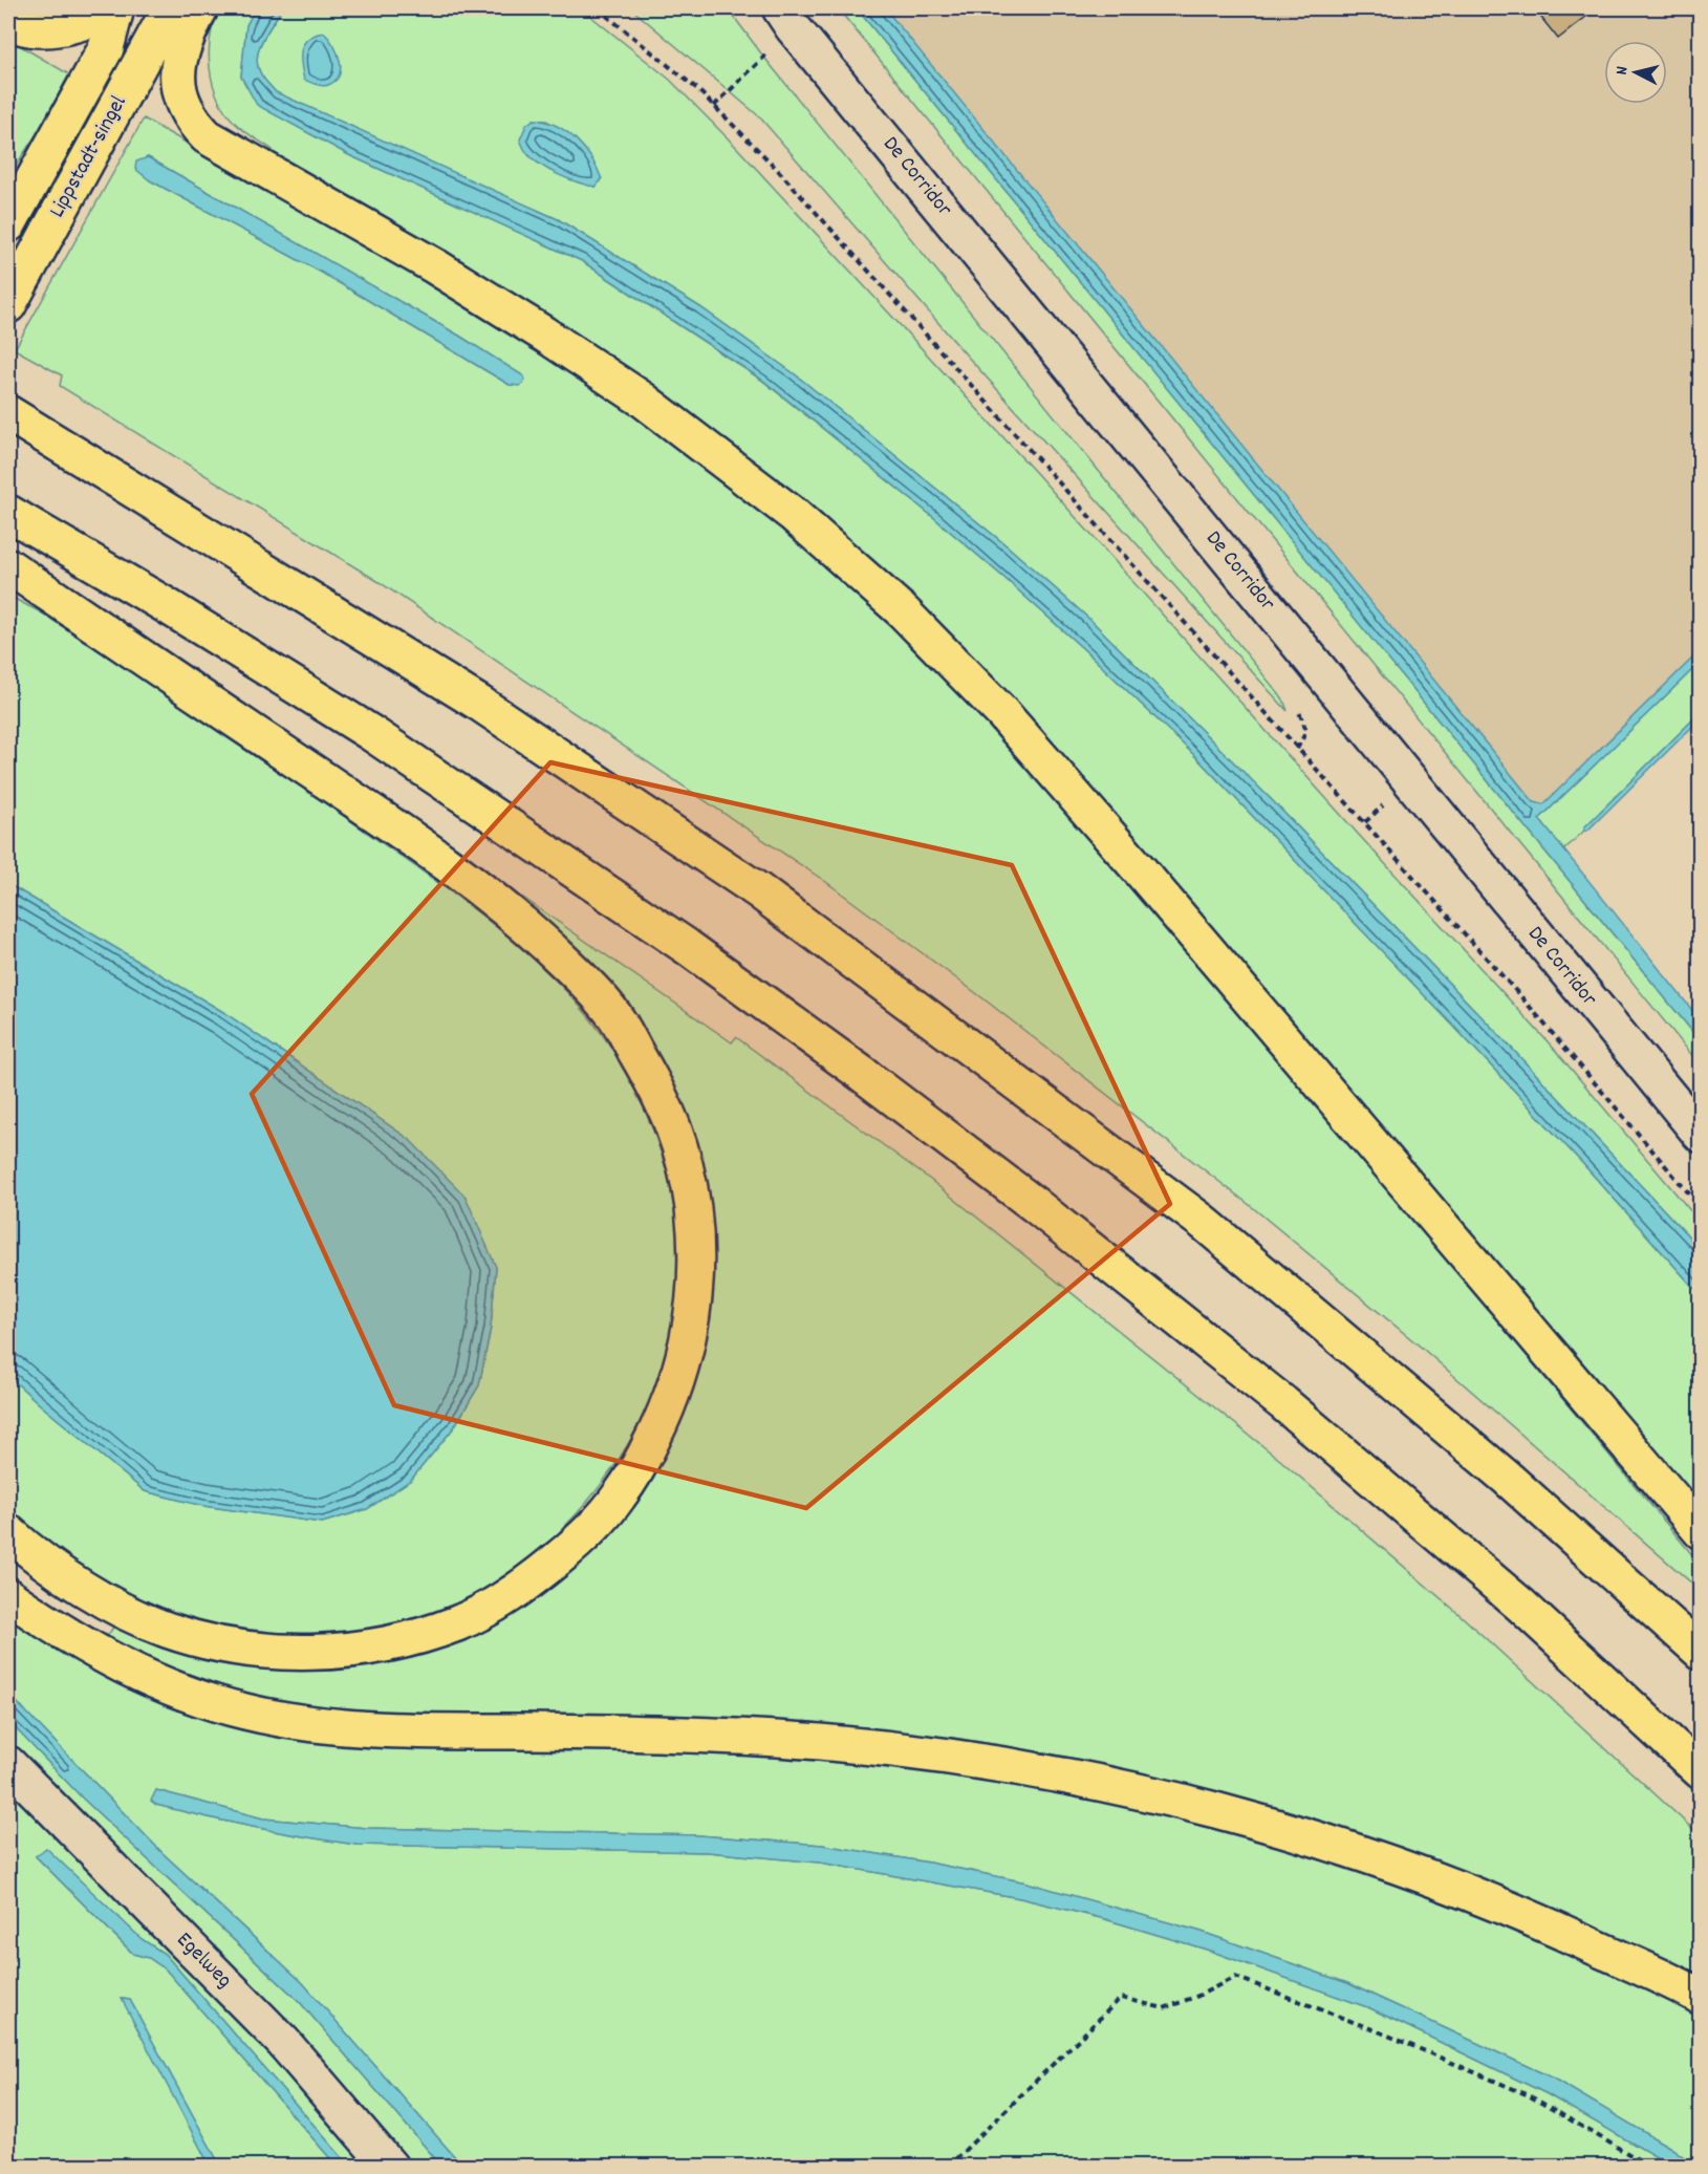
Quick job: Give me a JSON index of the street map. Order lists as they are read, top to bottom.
{
  "streets": {
    "main road": ["Lippstadt-singel"],
    "street": ["De Corridor", "Egelweg"]
  },
  "north": "left"
}
